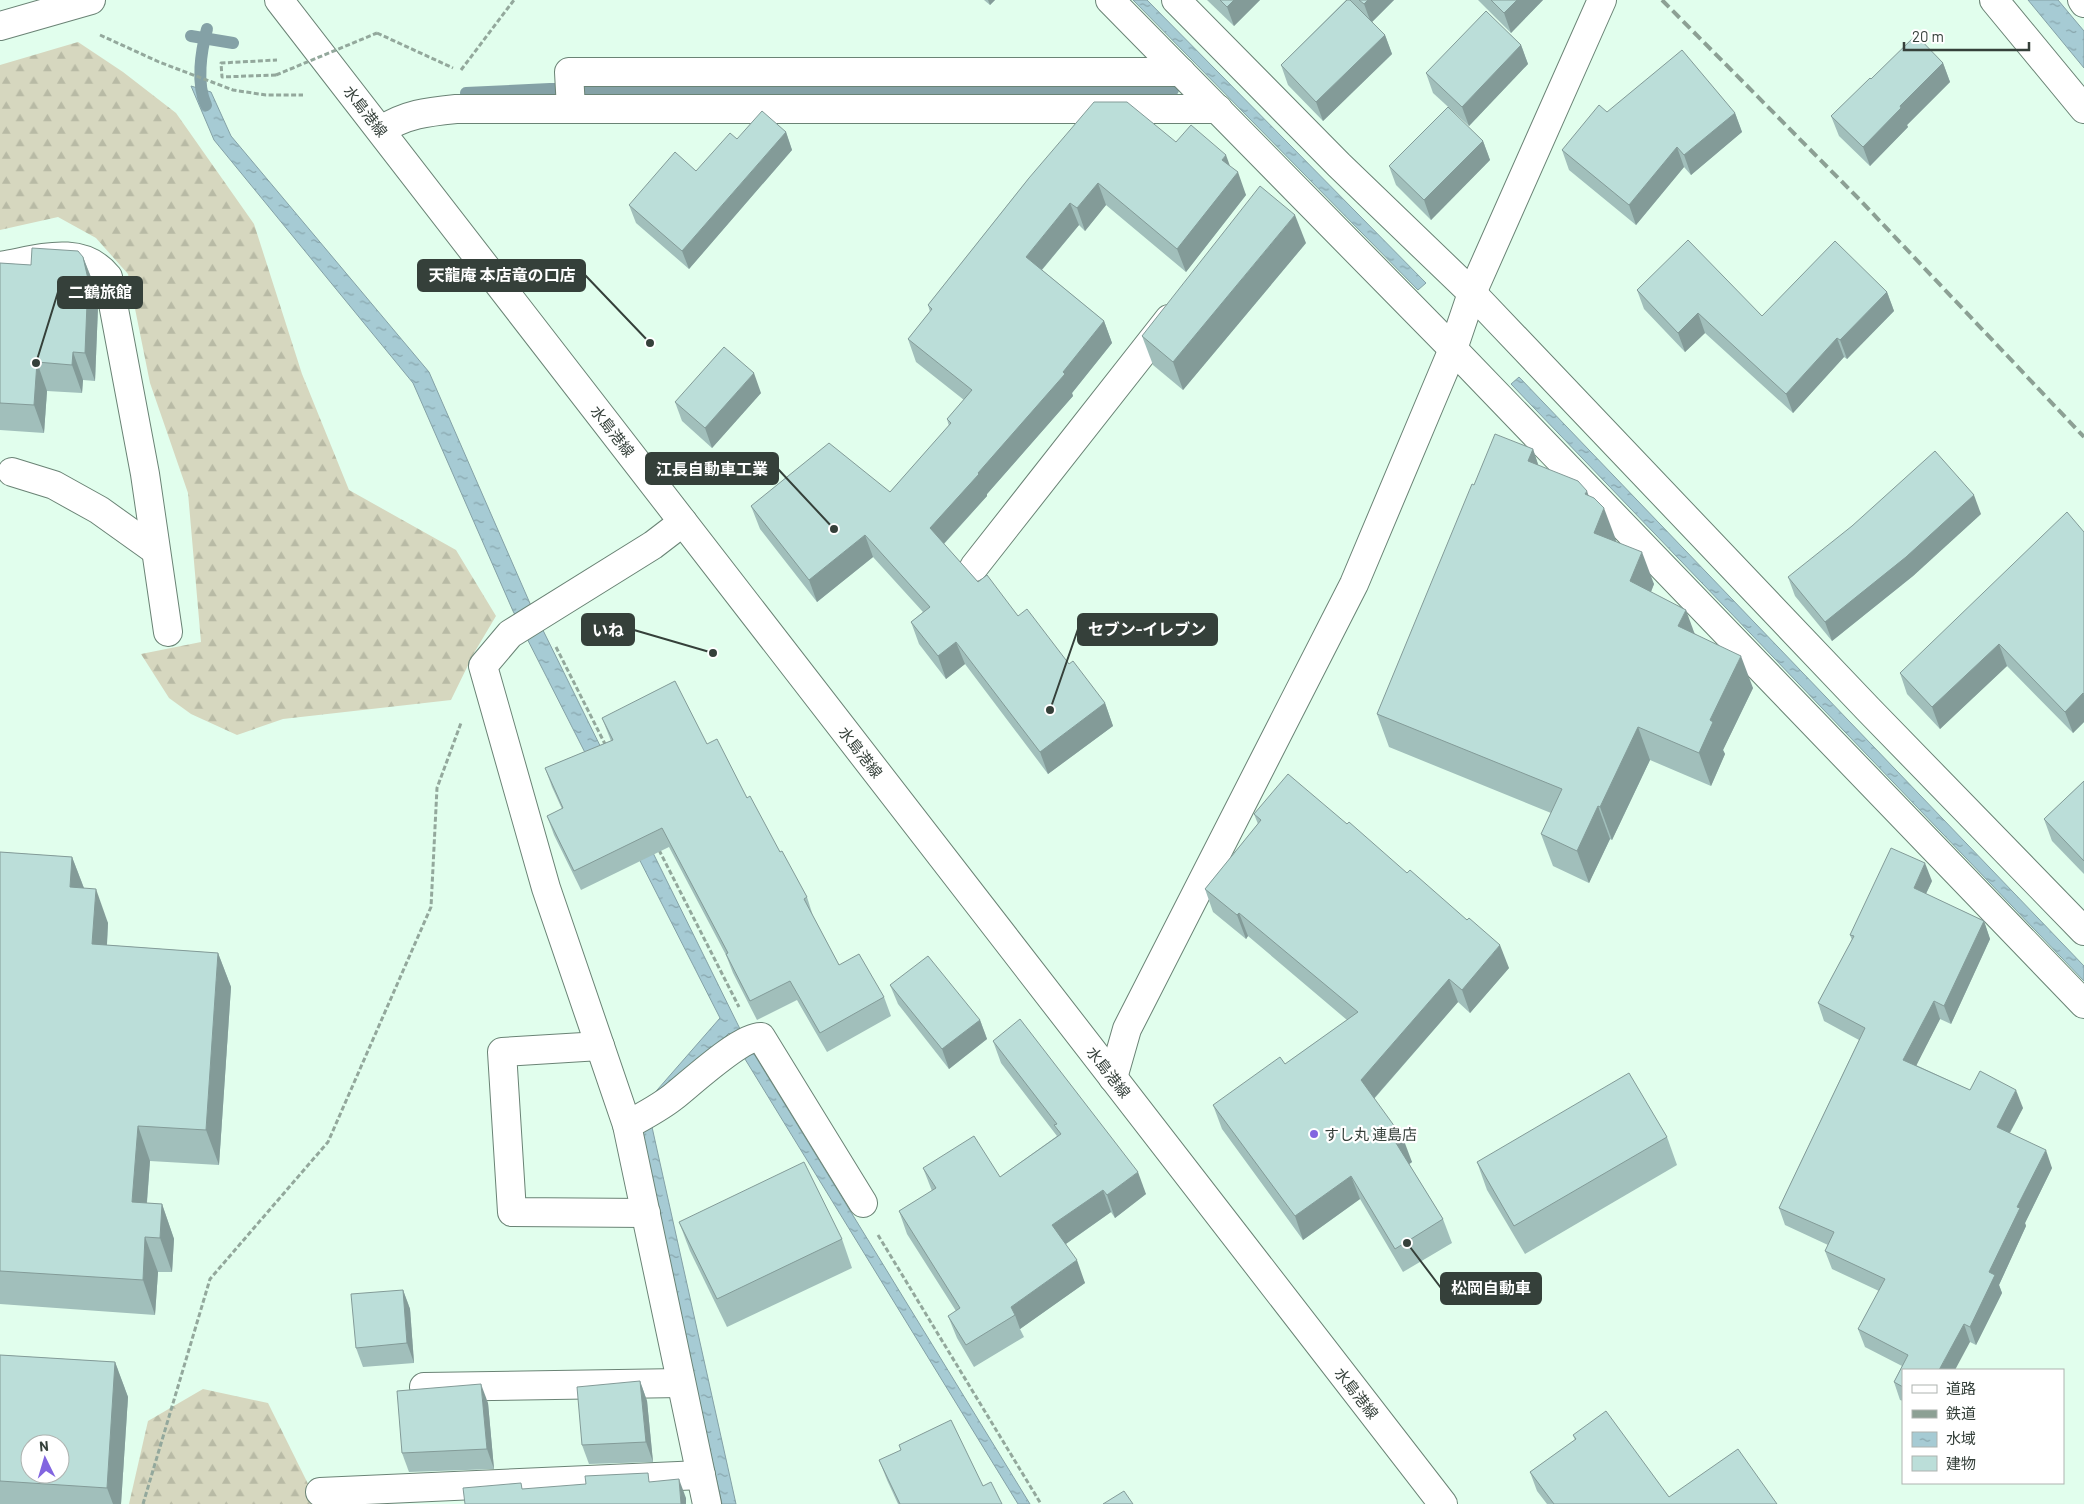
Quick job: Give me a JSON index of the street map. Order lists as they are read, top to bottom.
{
  "streets": {
    "street": ["水島港線"]
  },
  "places": [
    "天龍庵 本店竜の口店",
    "二鶴旅館",
    "江長自動車工業",
    "いね",
    "セブン-イレブン",
    "すし丸 連島店",
    "松岡自動車"
  ],
  "legend": [
    "道路",
    "鉄道",
    "水域",
    "建物"
  ],
  "scale_bar": "20 m",
  "north": "top"
}
